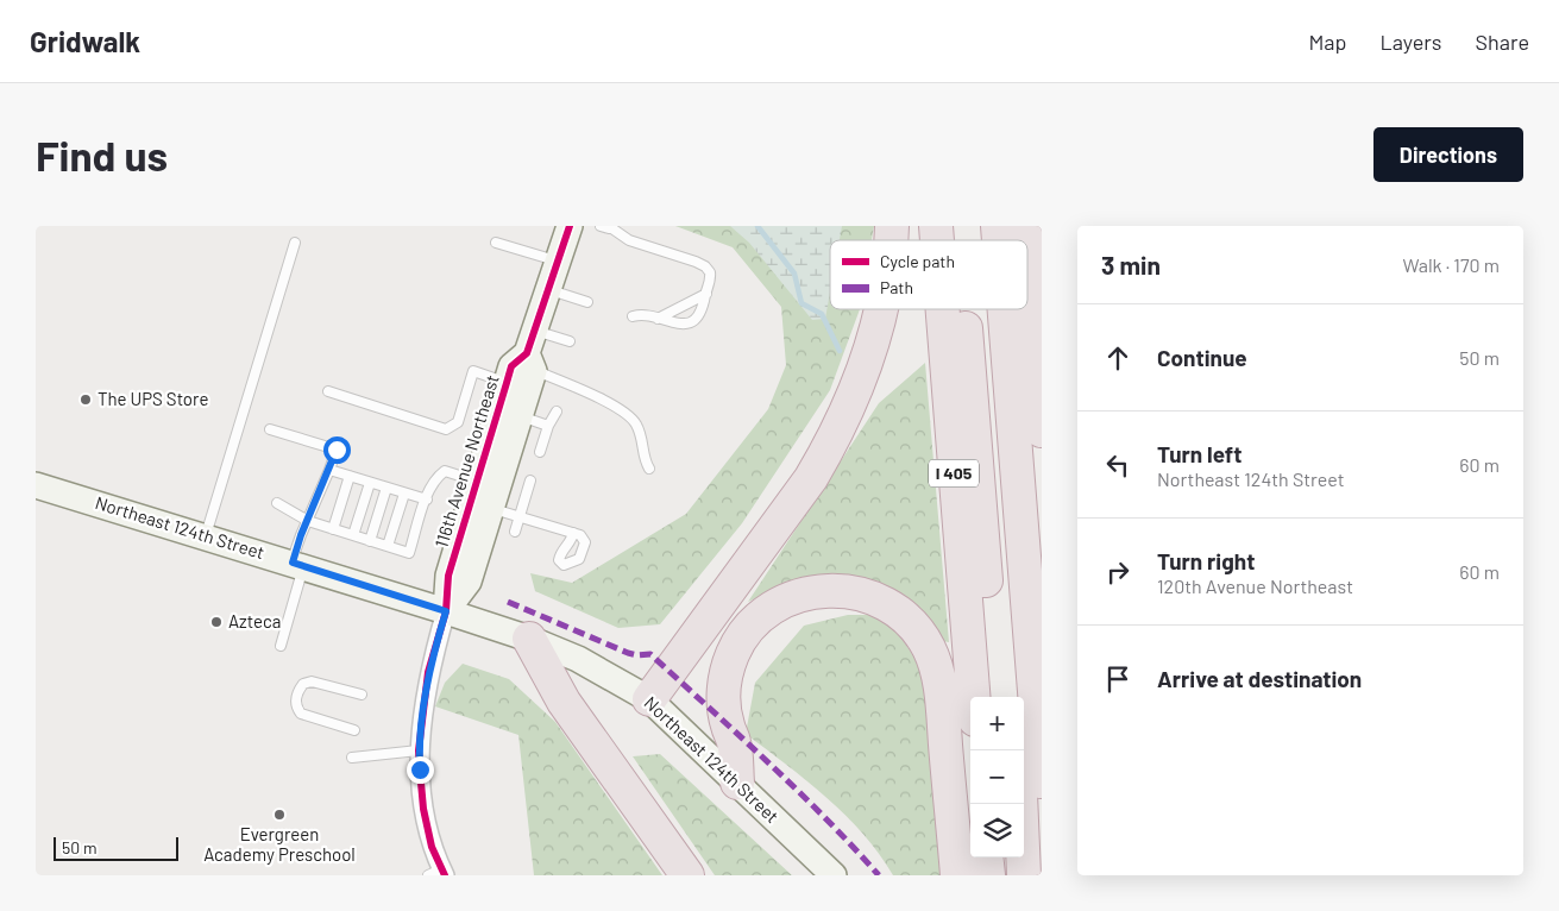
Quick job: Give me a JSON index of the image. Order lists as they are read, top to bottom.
{
  "streets": {
    "highway": ["I 405"],
    "main road": ["116th Avenue Northeast", "Northeast 124th Street"]
  },
  "crossings": [
    ["116th Avenue Northeast", "Northeast 124th Street"]
  ],
  "places": ["The UPS Store", "Azteca", "Evergreen Academy Preschool"],
  "legend": ["Cycle path", "Path"],
  "scale_bar": "50 m",
  "page": {
    "header": "Gridwalk",
    "nav": ["Map", "Layers", "Share"],
    "buttons": "Directions",
    "title": "Find us",
    "heading": ["3 min", "Walk · 170 m"],
    "list": [
      ["Continue", "50 m"],
      ["Turn left", "Northeast 124th Street", "60 m"],
      ["Turn right", "120th Avenue Northeast", "60 m"],
      "Arrive at destination"
    ],
    "map_buttons": ["+", "−"],
    "scale": "50 m"
  }
}
